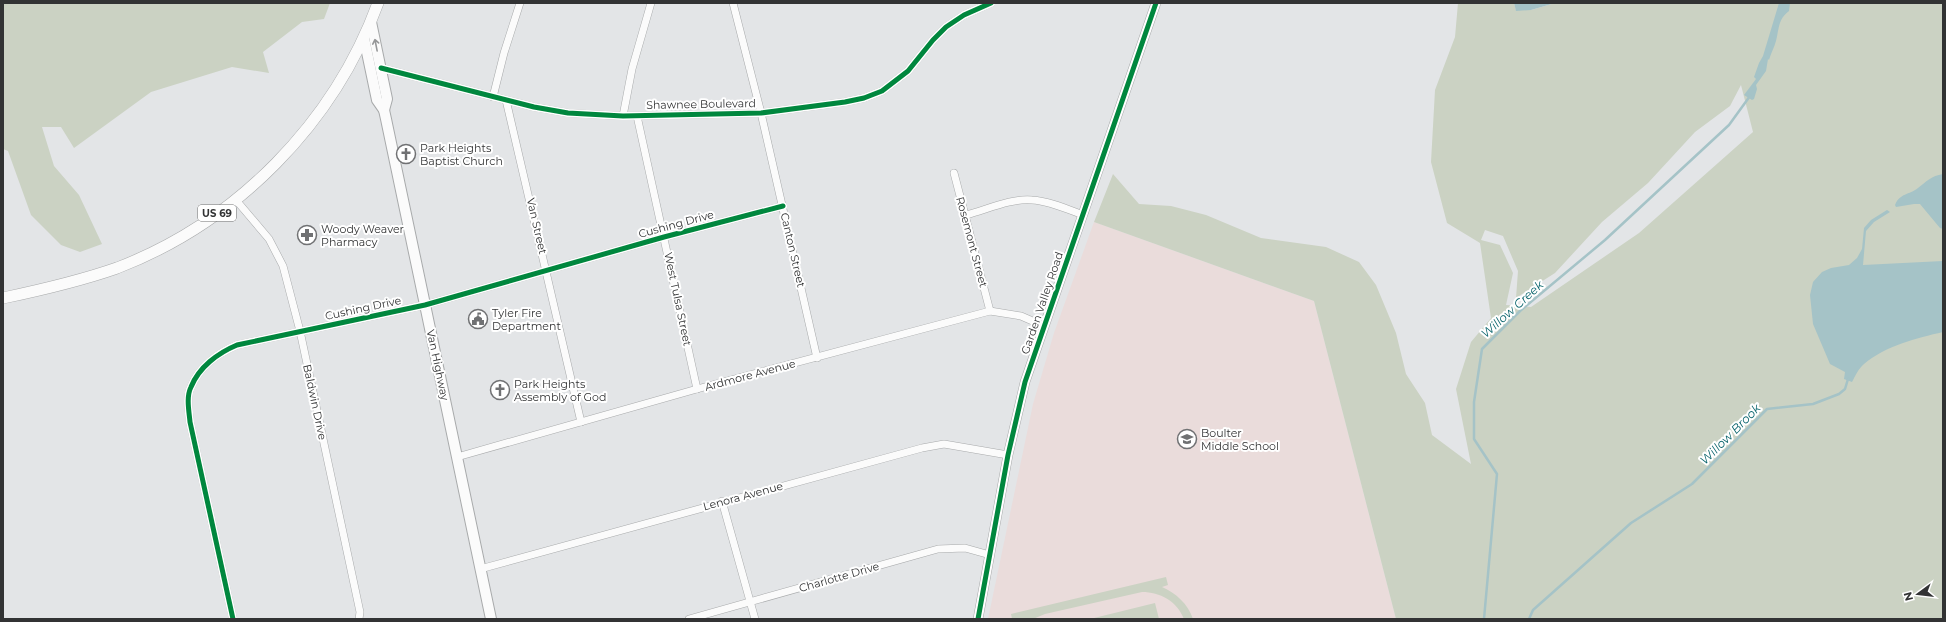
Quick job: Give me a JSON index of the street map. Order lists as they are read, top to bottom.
{
  "streets": {
    "main road": ["US 69", "Van Highway"],
    "street": [
      "Shawnee Boulevard",
      "Cushing Drive",
      "Van Street",
      "Rosemont Street",
      "Canton Street",
      "West Tulsa Street",
      "Garden Valley Road",
      "Ardmore Avenue",
      "Baldwin Drive",
      "Lenora Avenue",
      "Charlotte Drive"
    ]
  },
  "crossings": [
    ["Shawnee Boulevard", "Van Street"],
    ["Shawnee Boulevard", "Canton Street"],
    ["Shawnee Boulevard", "West Tulsa Street"],
    ["Shawnee Boulevard", "Van Highway"],
    ["US 69", "Van Highway"],
    ["US 69", "Baldwin Drive"],
    ["Cushing Drive", "Van Street"],
    ["Cushing Drive", "Canton Street"],
    ["Cushing Drive", "West Tulsa Street"],
    ["Cushing Drive", "Van Highway"],
    ["Cushing Drive", "Baldwin Drive"],
    ["Van Street", "Ardmore Avenue"],
    ["Rosemont Street", "Ardmore Avenue"],
    ["Canton Street", "Ardmore Avenue"],
    ["West Tulsa Street", "Ardmore Avenue"],
    ["Garden Valley Road", "Ardmore Avenue"],
    ["Garden Valley Road", "Lenora Avenue"],
    ["Garden Valley Road", "Charlotte Drive"],
    ["Van Highway", "Ardmore Avenue"],
    ["Van Highway", "Lenora Avenue"]
  ],
  "water": ["Willow Creek", "Willow Brook"],
  "places": {
    "church": ["Park Heights Baptist Church", "Park Heights Assembly of God"],
    "pharmacy": ["Woody Weaver Pharmacy"],
    "public building": ["Tyler Fire Department"],
    "school or university": ["Boulter Middle School"]
  },
  "north": "left"
}
